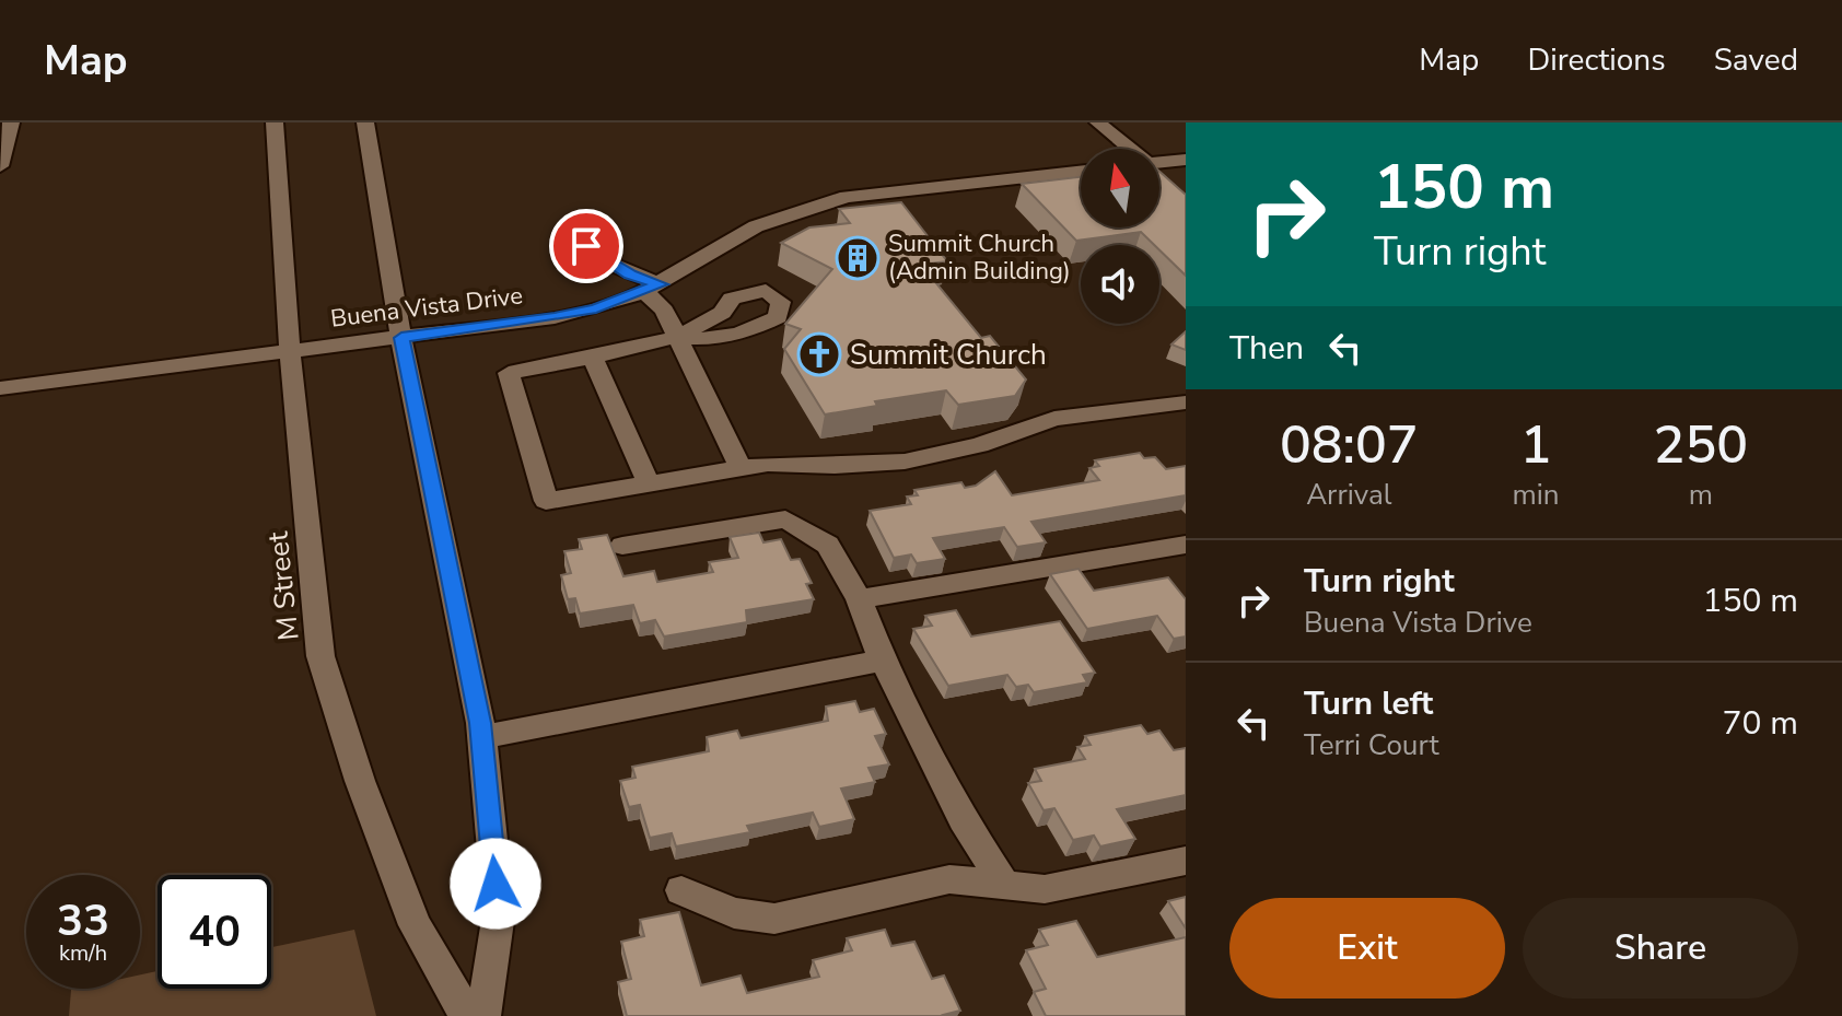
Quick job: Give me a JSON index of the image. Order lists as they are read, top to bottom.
{
  "streets": {
    "street": ["Buena Vista Drive", "M Street"]
  },
  "crossings": [
    ["Buena Vista Drive", "M Street"]
  ],
  "places": {
    "building": ["Summit Church (Admin Building)"],
    "church": ["Summit Church"]
  },
  "north": "top",
  "page": {
    "header": "Map",
    "nav": ["Map", "Directions", "Saved"],
    "turn": ["150 m", "Turn right"],
    "then": "Then",
    "eta": [
      "08:07",
      "Arrival",
      "1",
      "min",
      "250",
      "m"
    ],
    "list": [
      {
        "name": "Turn right",
        "note": "Buena Vista Drive",
        "value": "150 m"
      },
      {
        "name": "Turn left",
        "note": "Terri Court",
        "value": "70 m"
      }
    ],
    "speed": "33 km/h",
    "limit": "40",
    "buttons": ["Exit", "Share"]
  }
}
